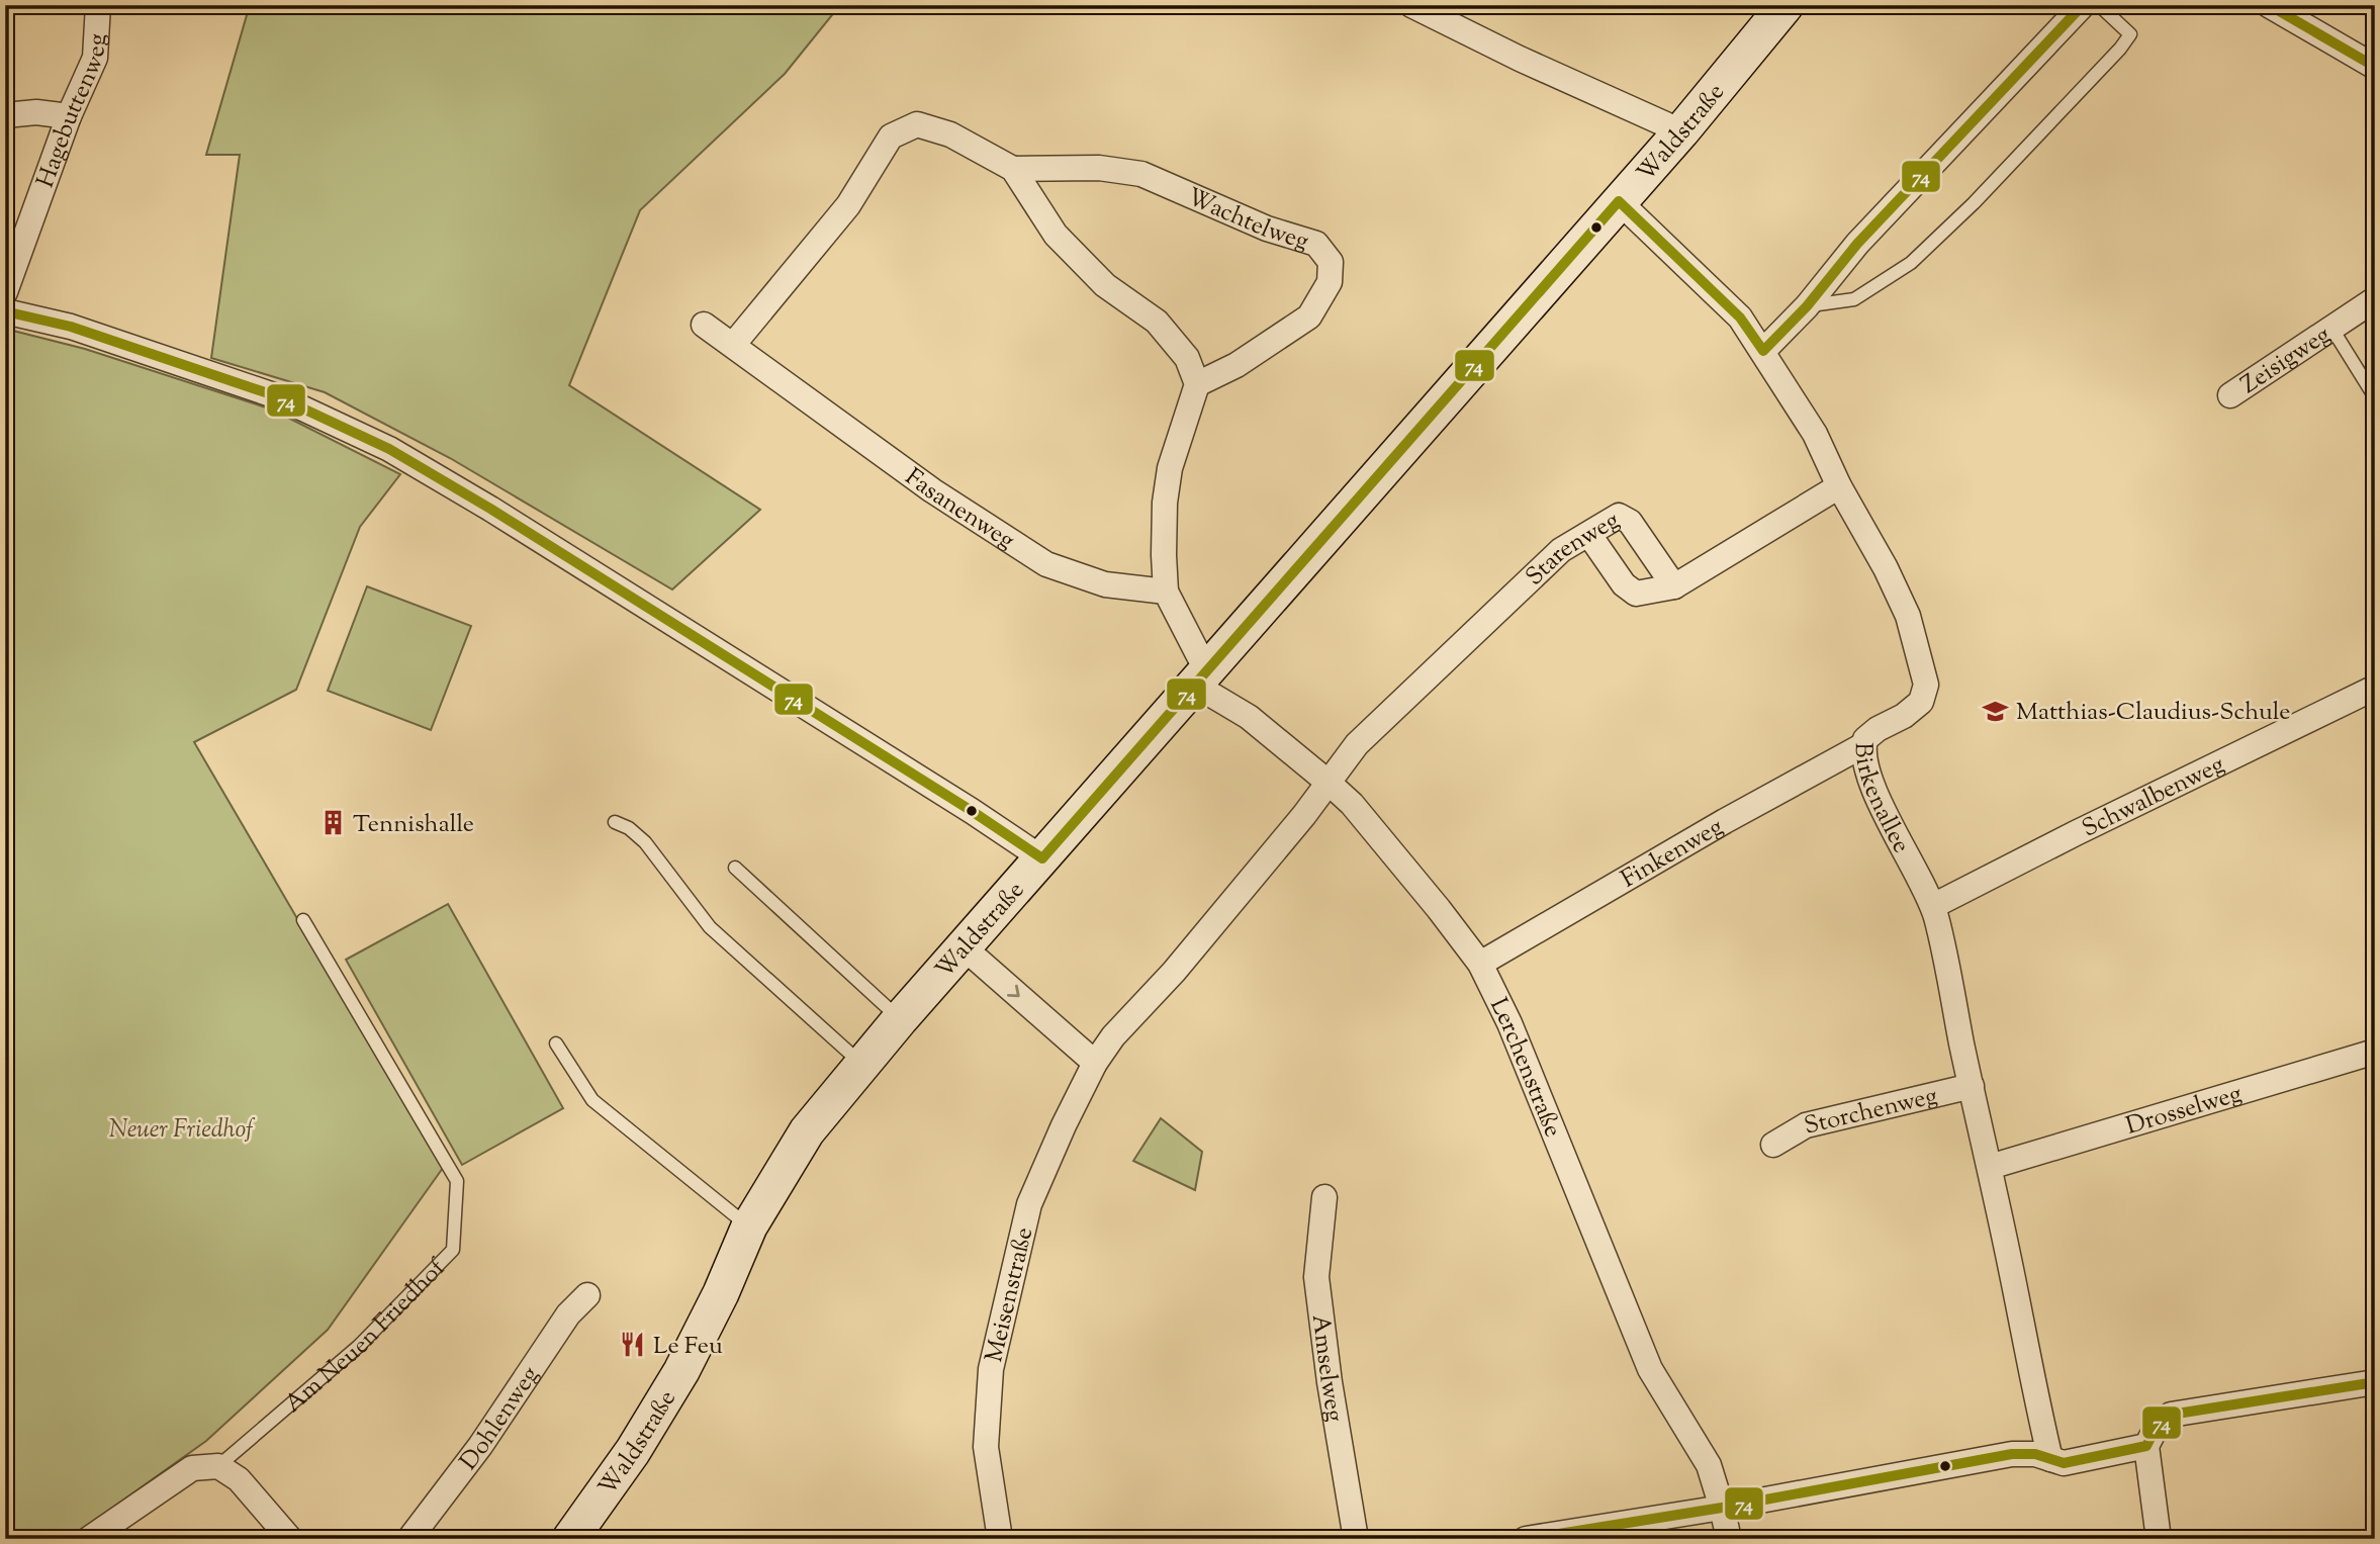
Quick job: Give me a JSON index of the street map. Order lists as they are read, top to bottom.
{
  "streets": {
    "street": [
      "Hagebuttenweg",
      "Waldstraße",
      "Wachtelweg",
      "Zeisigweg",
      "Fasanenweg",
      "Starenweg",
      "Schwalbenweg",
      "Birkenallee",
      "Finkenweg",
      "Lerchenstraße",
      "Drosselweg",
      "Storchenweg",
      "Meisenstraße",
      "Am Neuen Friedhof",
      "Amselweg",
      "Dohlenweg"
    ]
  },
  "crossings": [
    ["Waldstraße", "Birkenallee"],
    ["Waldstraße", "Lerchenstraße"],
    ["Wachtelweg", "Fasanenweg"],
    ["Starenweg", "Lerchenstraße"],
    ["Starenweg", "Meisenstraße"],
    ["Schwalbenweg", "Birkenallee"],
    ["Birkenallee", "Finkenweg"],
    ["Birkenallee", "Drosselweg"],
    ["Birkenallee", "Storchenweg"],
    ["Finkenweg", "Lerchenstraße"],
    ["Lerchenstraße", "Meisenstraße"]
  ],
  "parks": ["Neuer Friedhof"],
  "places": {
    "school or university": ["Matthias-Claudius-Schule"],
    "building": ["Tennishalle"],
    "restaurant": ["Le Feu"]
  },
  "lines": ["transit line 74"]
}
